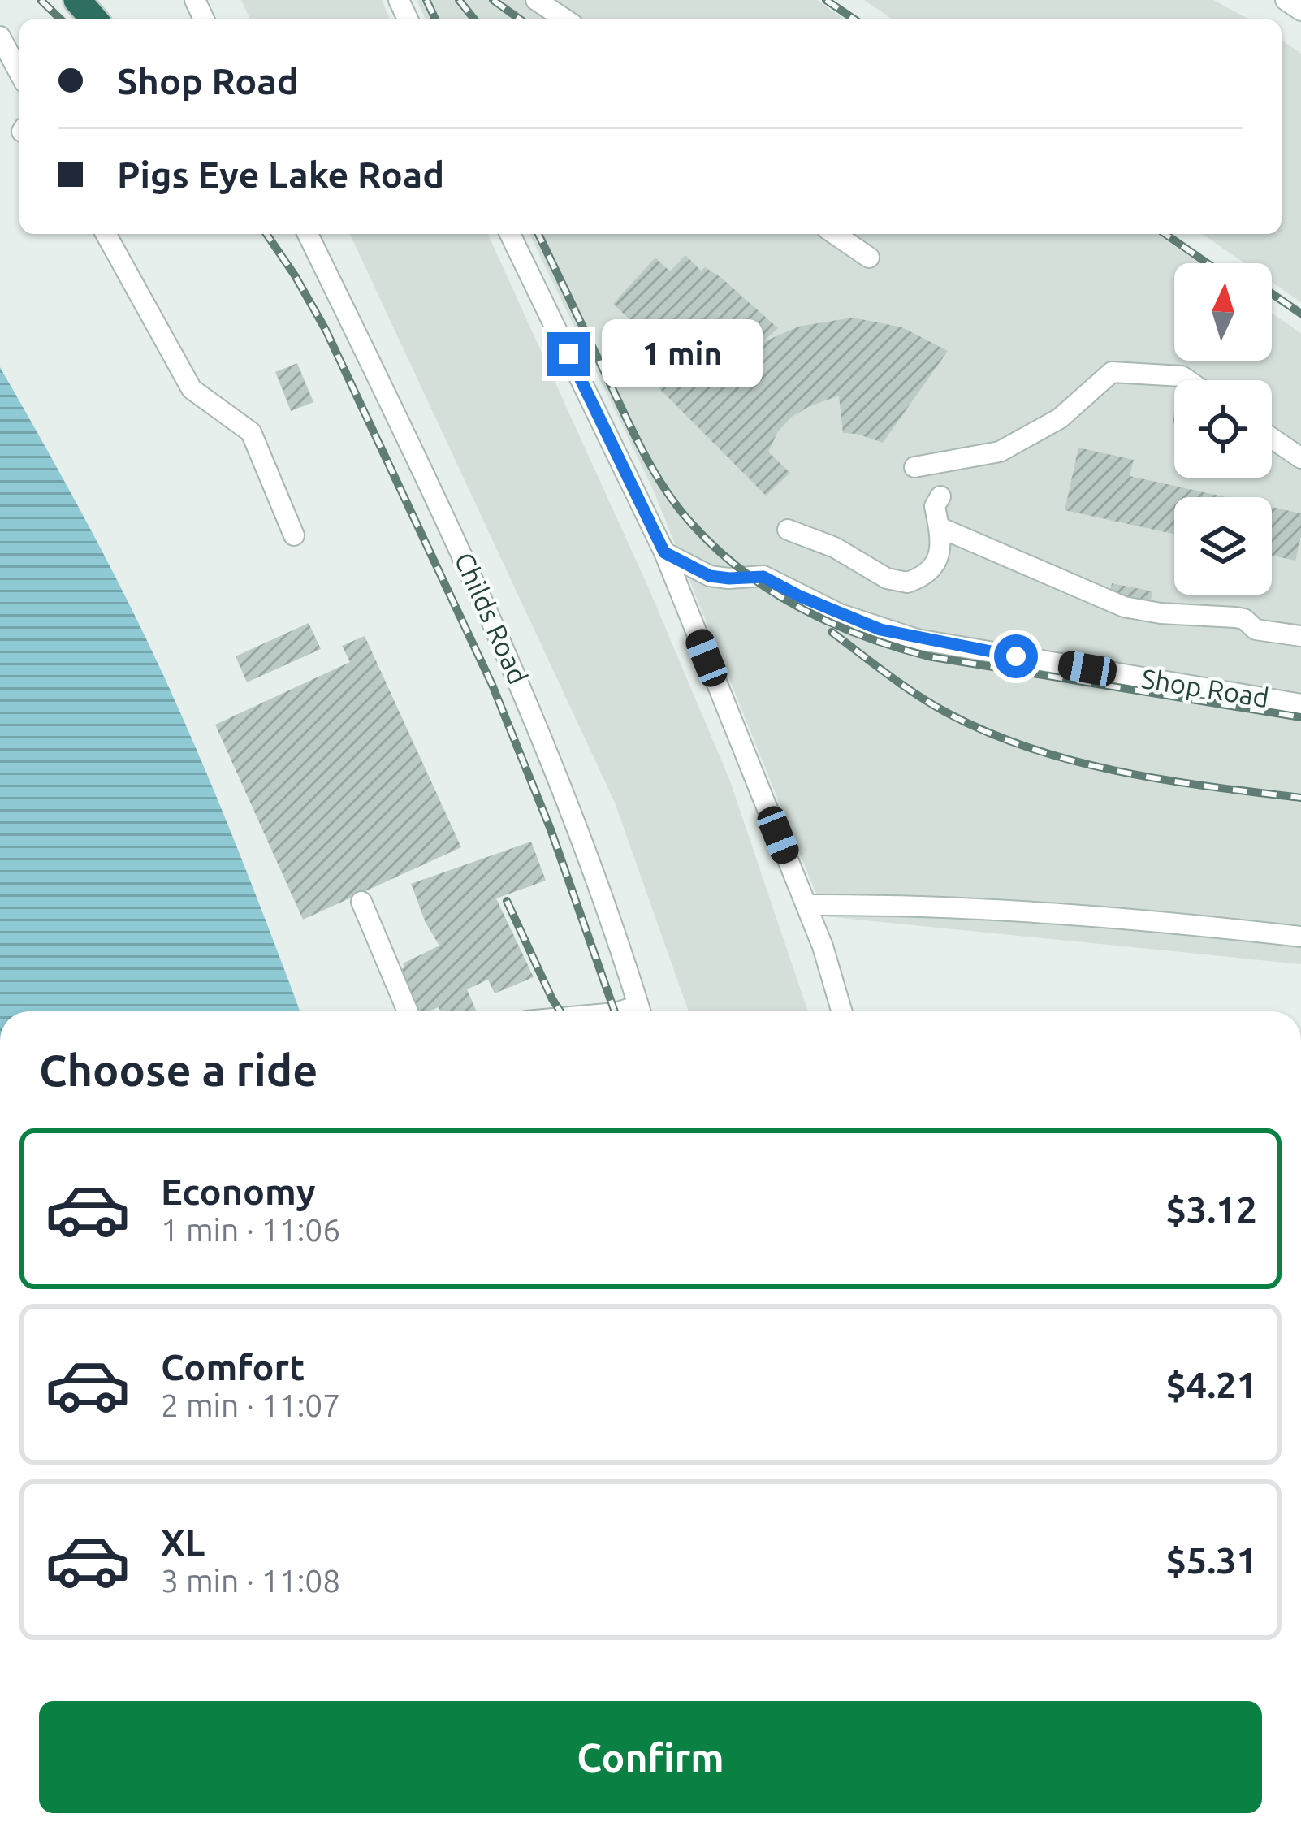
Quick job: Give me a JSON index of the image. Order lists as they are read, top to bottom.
{
  "streets": {
    "street": ["Childs Road", "Shop Road"]
  },
  "north": "top",
  "page": {
    "banner": ["Shop Road", "Pigs Eye Lake Road"],
    "bubble": "1 min",
    "heading": "Choose a ride",
    "list": [
      {
        "name": "Economy",
        "note": "1 min · 11:06",
        "value": "$3.12"
      },
      {
        "name": "Comfort",
        "note": "2 min · 11:07",
        "value": "$4.21"
      },
      {
        "name": "XL",
        "note": "3 min · 11:08",
        "value": "$5.31"
      }
    ],
    "buttons": "Confirm"
  }
}
